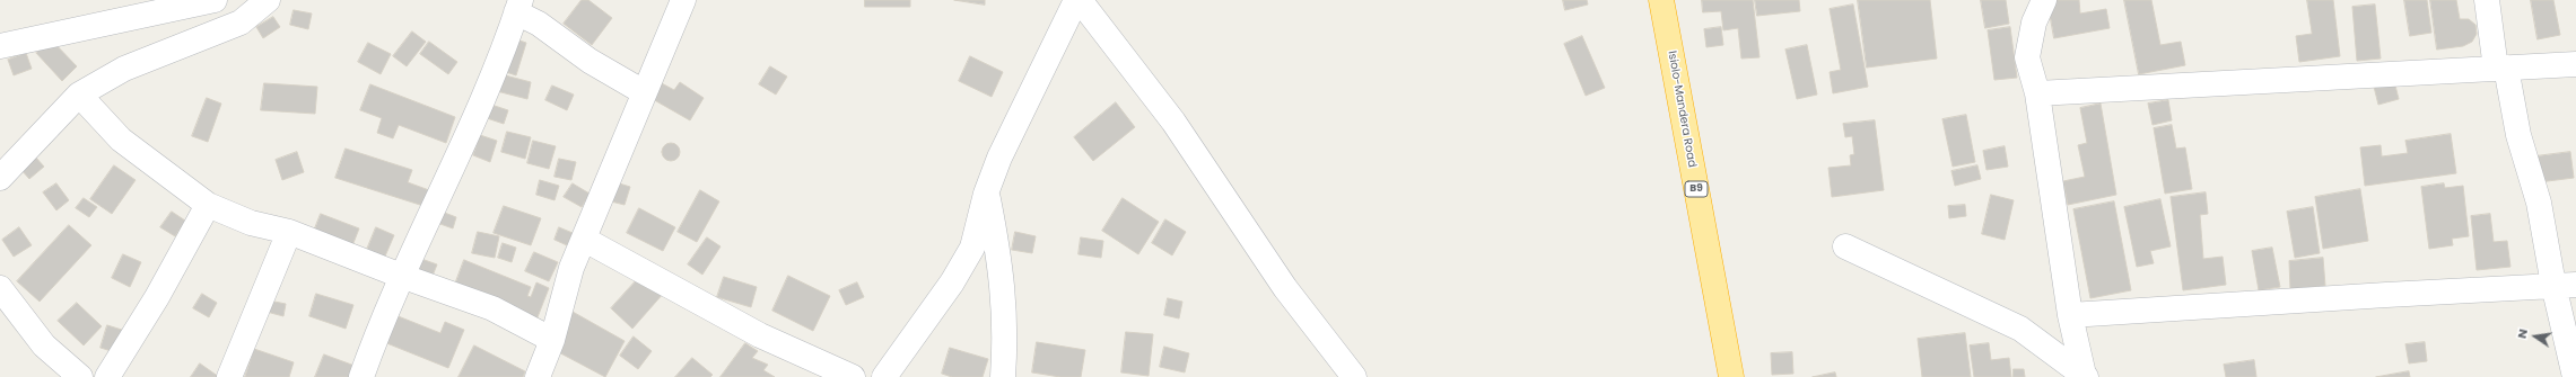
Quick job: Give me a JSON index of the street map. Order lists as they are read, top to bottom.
{
  "streets": {
    "highway": ["Isiolo-Mandera Road", "B9"]
  },
  "north": "left"
}
